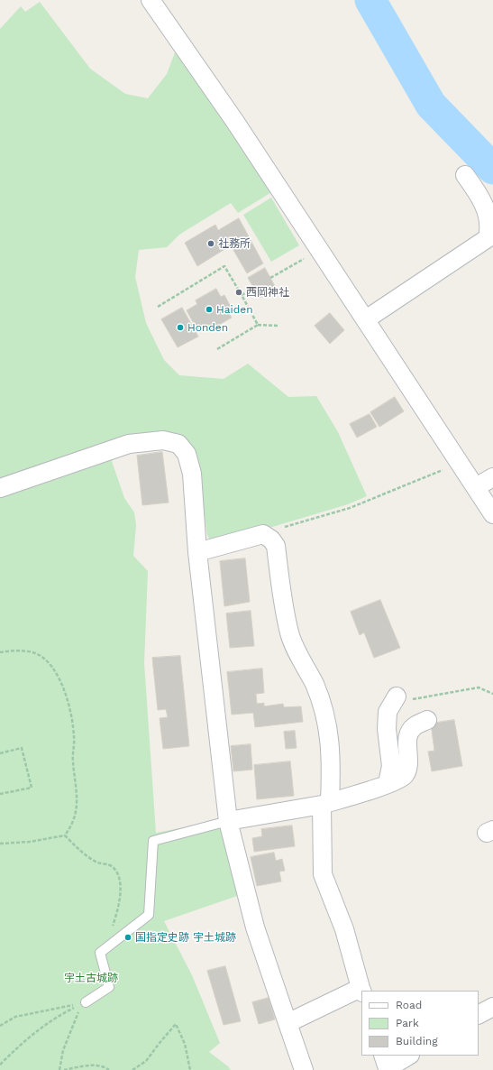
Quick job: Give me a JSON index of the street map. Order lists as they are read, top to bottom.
{
  "parks": ["宇土古城跡"],
  "places": [
    "社務所",
    "西岡神社",
    "Haiden",
    "Honden",
    "国指定史跡 宇土城跡"
  ],
  "legend": ["Road", "Park", "Building"]
}
